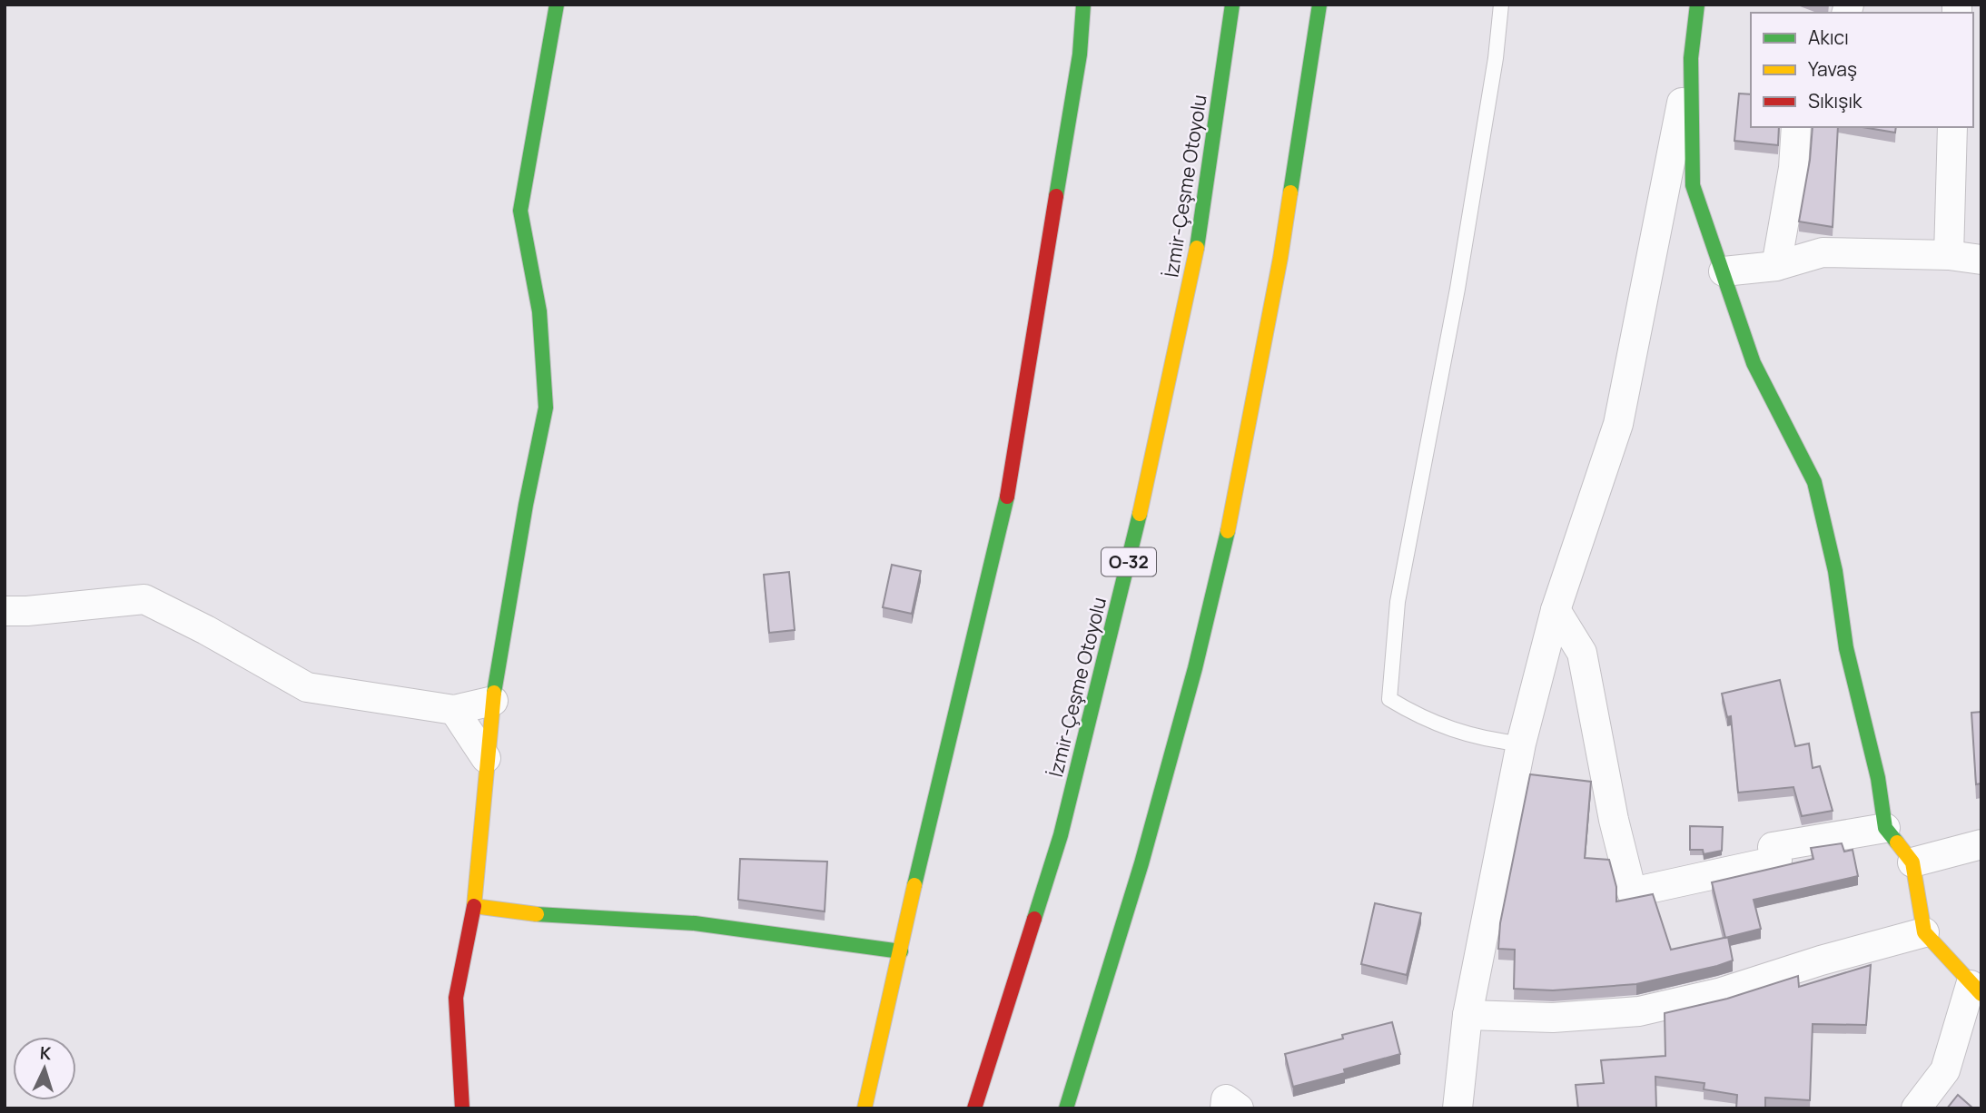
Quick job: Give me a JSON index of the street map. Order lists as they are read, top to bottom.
{
  "streets": {
    "main road": ["İzmir-Çeşme Otoyolu", "O-32"]
  },
  "legend": ["Akıcı", "Yavaş", "Sıkışık"],
  "north": "top"
}
